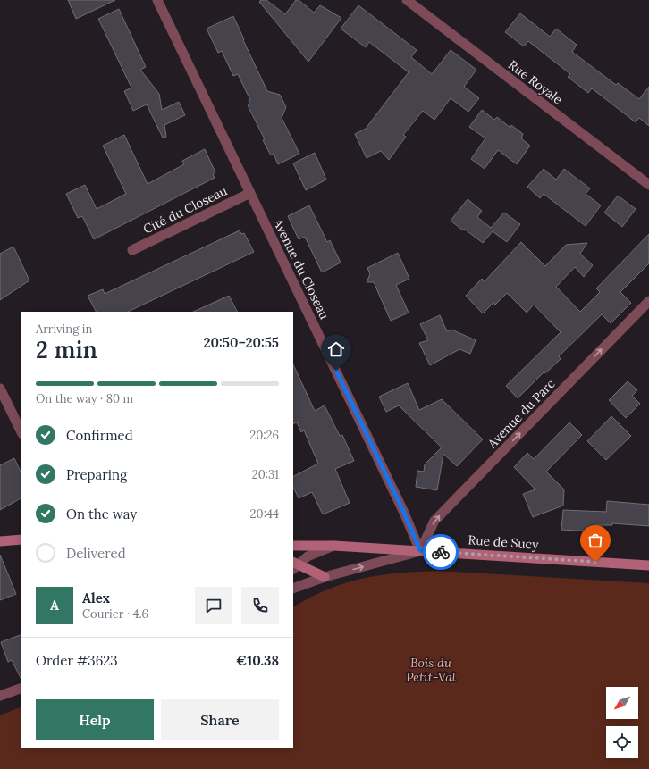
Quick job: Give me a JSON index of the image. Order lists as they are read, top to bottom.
{
  "streets": {
    "main road": ["Rue de Sucy"],
    "street": [
      "Rue Royale",
      "Cité du Closeau",
      "Avenue du Closeau",
      "Avenue du Parc"
    ]
  },
  "crossings": [
    ["Cité du Closeau", "Avenue du Closeau"],
    ["Avenue du Closeau", "Avenue du Parc"],
    ["Avenue du Closeau", "Rue de Sucy"],
    ["Avenue du Parc", "Rue de Sucy"]
  ],
  "one_way": ["Avenue du Parc"],
  "parks": ["Bois du Petit-Val"],
  "north": "bottom left",
  "page": {
    "heading": ["2 min", "Arriving in", "20:50–20:55"],
    "panel": [
      "Alex",
      "Courier · 4.6",
      "Order #3623",
      "€10.38"
    ],
    "bar": "On the way · 80 m",
    "list": [
      ["Confirmed", "20:26"],
      ["Preparing", "20:31"],
      ["On the way", "20:44"],
      "Delivered"
    ],
    "round": "A",
    "buttons": ["Help", "Share"]
  }
}
